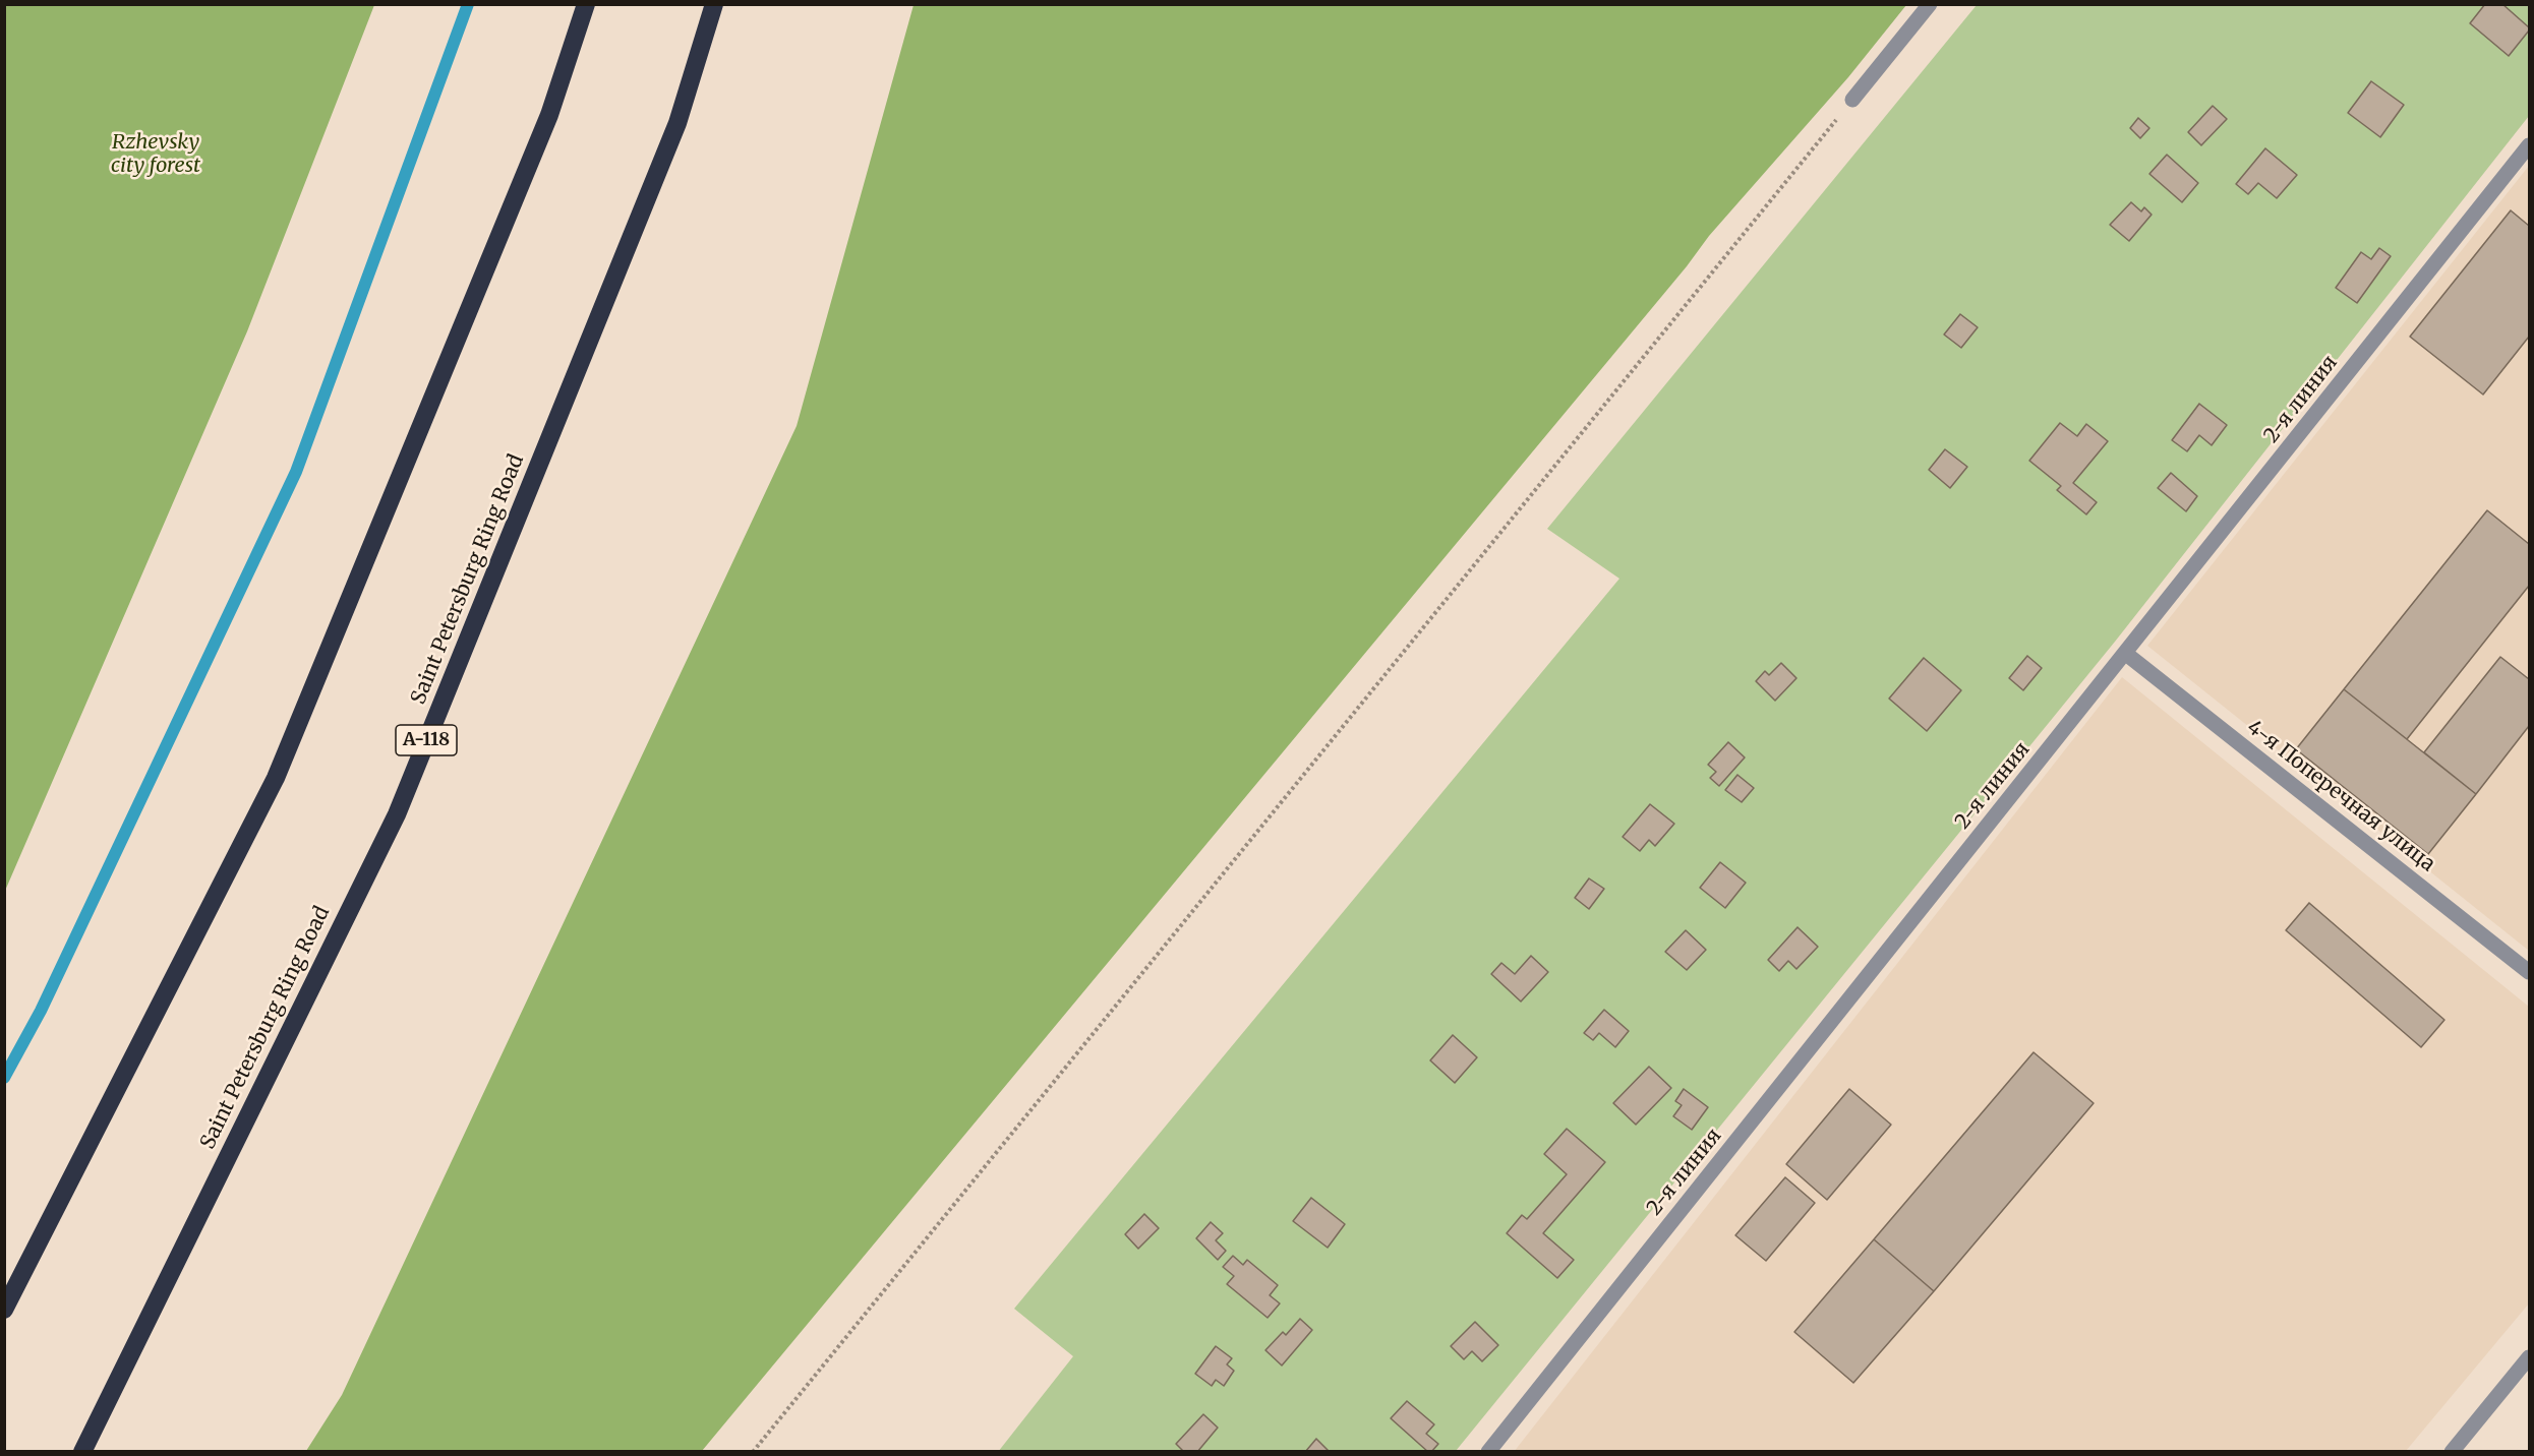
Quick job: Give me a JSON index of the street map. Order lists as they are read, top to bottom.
{
  "streets": {
    "highway": ["Saint Petersburg Ring Road", "А-118"],
    "street": ["2-я линия", "4-я Поперечная улица"]
  },
  "crossings": [
    ["2-я линия", "4-я Поперечная улица"]
  ],
  "parks": ["Rzhevsky city forest"]
}
